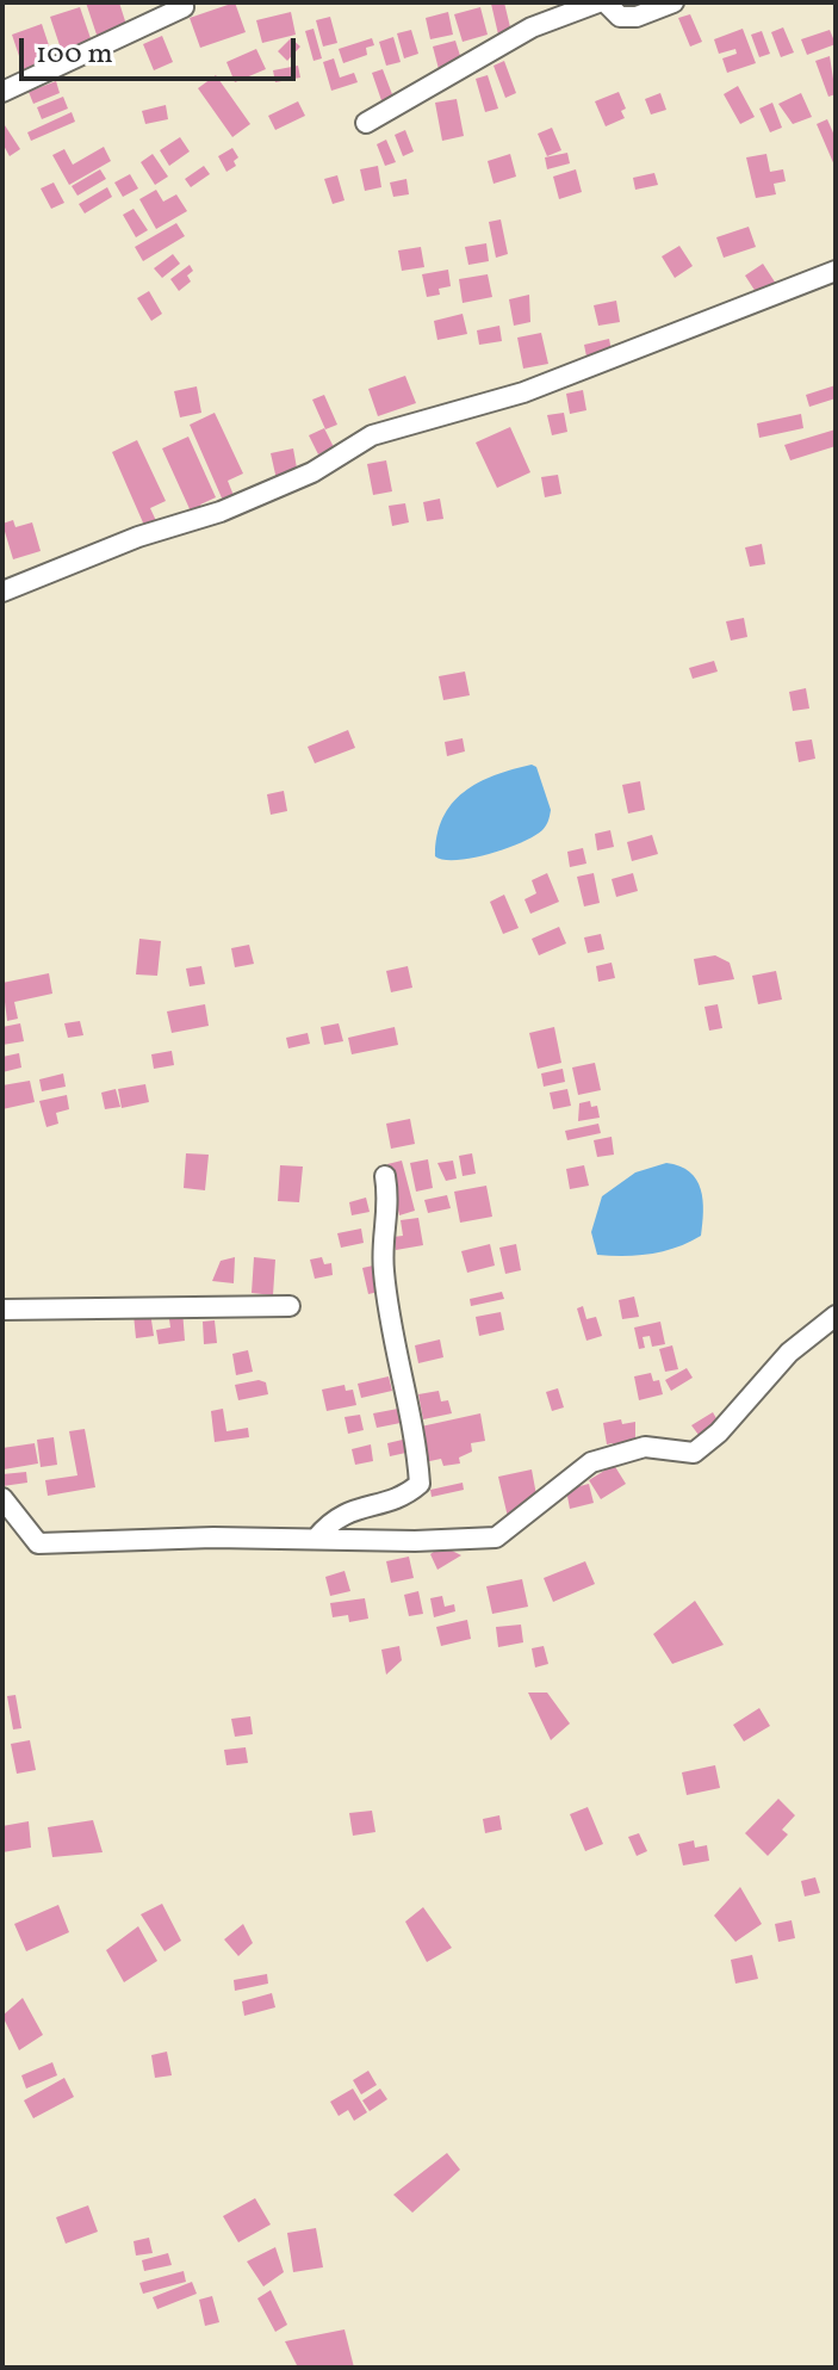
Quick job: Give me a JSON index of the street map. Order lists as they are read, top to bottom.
{
  "scale_bar": "100 m"
}
